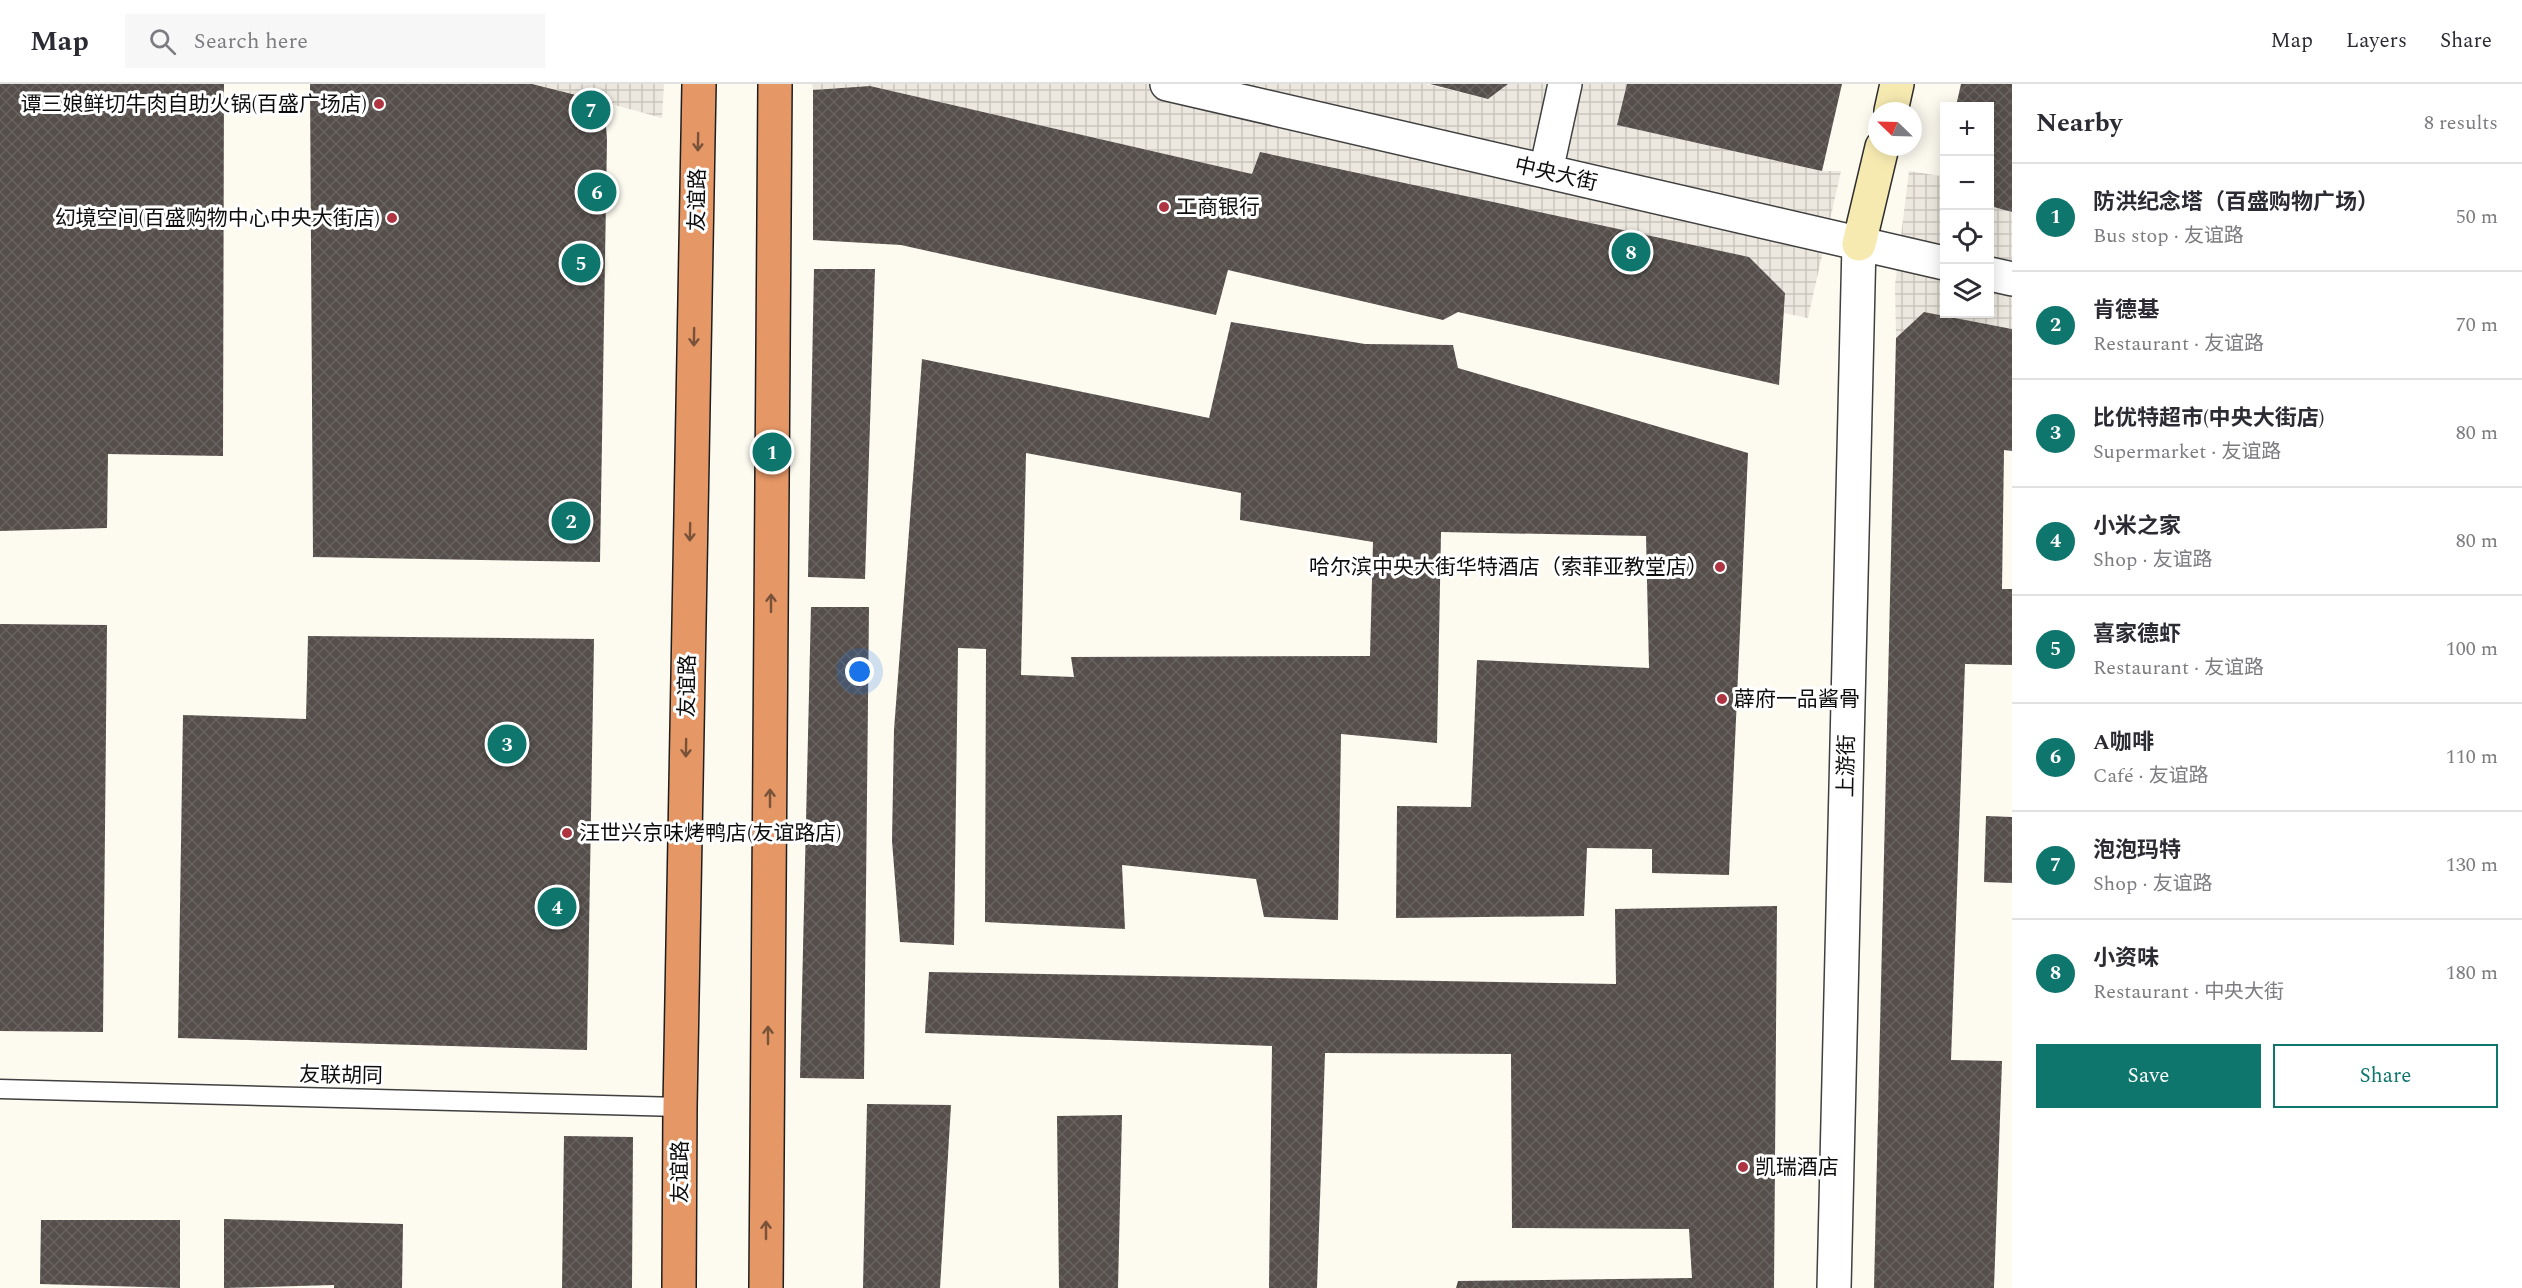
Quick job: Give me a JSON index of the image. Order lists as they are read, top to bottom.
{
  "streets": {
    "highway": ["友谊路"],
    "street": ["中央大街", "上游街"],
    "lane": ["友联胡同"]
  },
  "crossings": [
    ["中央大街", "上游街"],
    ["友谊路", "友联胡同"]
  ],
  "places": [
    "谭三娘鲜切牛肉自助火锅(百盛广场店)",
    "工商银行",
    "幻境空间(百盛购物中心中央大街店)",
    "哈尔滨中央大街华特酒店（索菲亚教堂店）",
    "薜府一品酱骨",
    "汪世兴京味烤鸭店(友谊路店)",
    "凯瑞酒店"
  ],
  "north": "top left",
  "page": {
    "header": "Map",
    "search": "Search here",
    "nav": ["Map", "Layers", "Share"],
    "heading": ["Nearby", "8 results"],
    "pins": [
      "7",
      "6",
      "8",
      "5",
      "1",
      "2",
      "3",
      "4"
    ],
    "map_buttons": ["+", "−"],
    "list": [
      {
        "mark": "1",
        "name": "防洪纪念塔（百盛购物广场）",
        "note": "Bus stop · 友谊路",
        "value": "50 m"
      },
      {
        "mark": "2",
        "name": "肯德基",
        "note": "Restaurant · 友谊路",
        "value": "70 m"
      },
      {
        "mark": "3",
        "name": "比优特超市(中央大街店)",
        "note": "Supermarket · 友谊路",
        "value": "80 m"
      },
      {
        "mark": "4",
        "name": "小米之家",
        "note": "Shop · 友谊路",
        "value": "80 m"
      },
      {
        "mark": "5",
        "name": "喜家德虾",
        "note": "Restaurant · 友谊路",
        "value": "100 m"
      },
      {
        "mark": "6",
        "name": "A咖啡",
        "note": "Café · 友谊路",
        "value": "110 m"
      },
      {
        "mark": "7",
        "name": "泡泡玛特",
        "note": "Shop · 友谊路",
        "value": "130 m"
      },
      {
        "mark": "8",
        "name": "小资味",
        "note": "Restaurant · 中央大街",
        "value": "180 m"
      }
    ],
    "buttons": ["Save", "Share"]
  }
}
